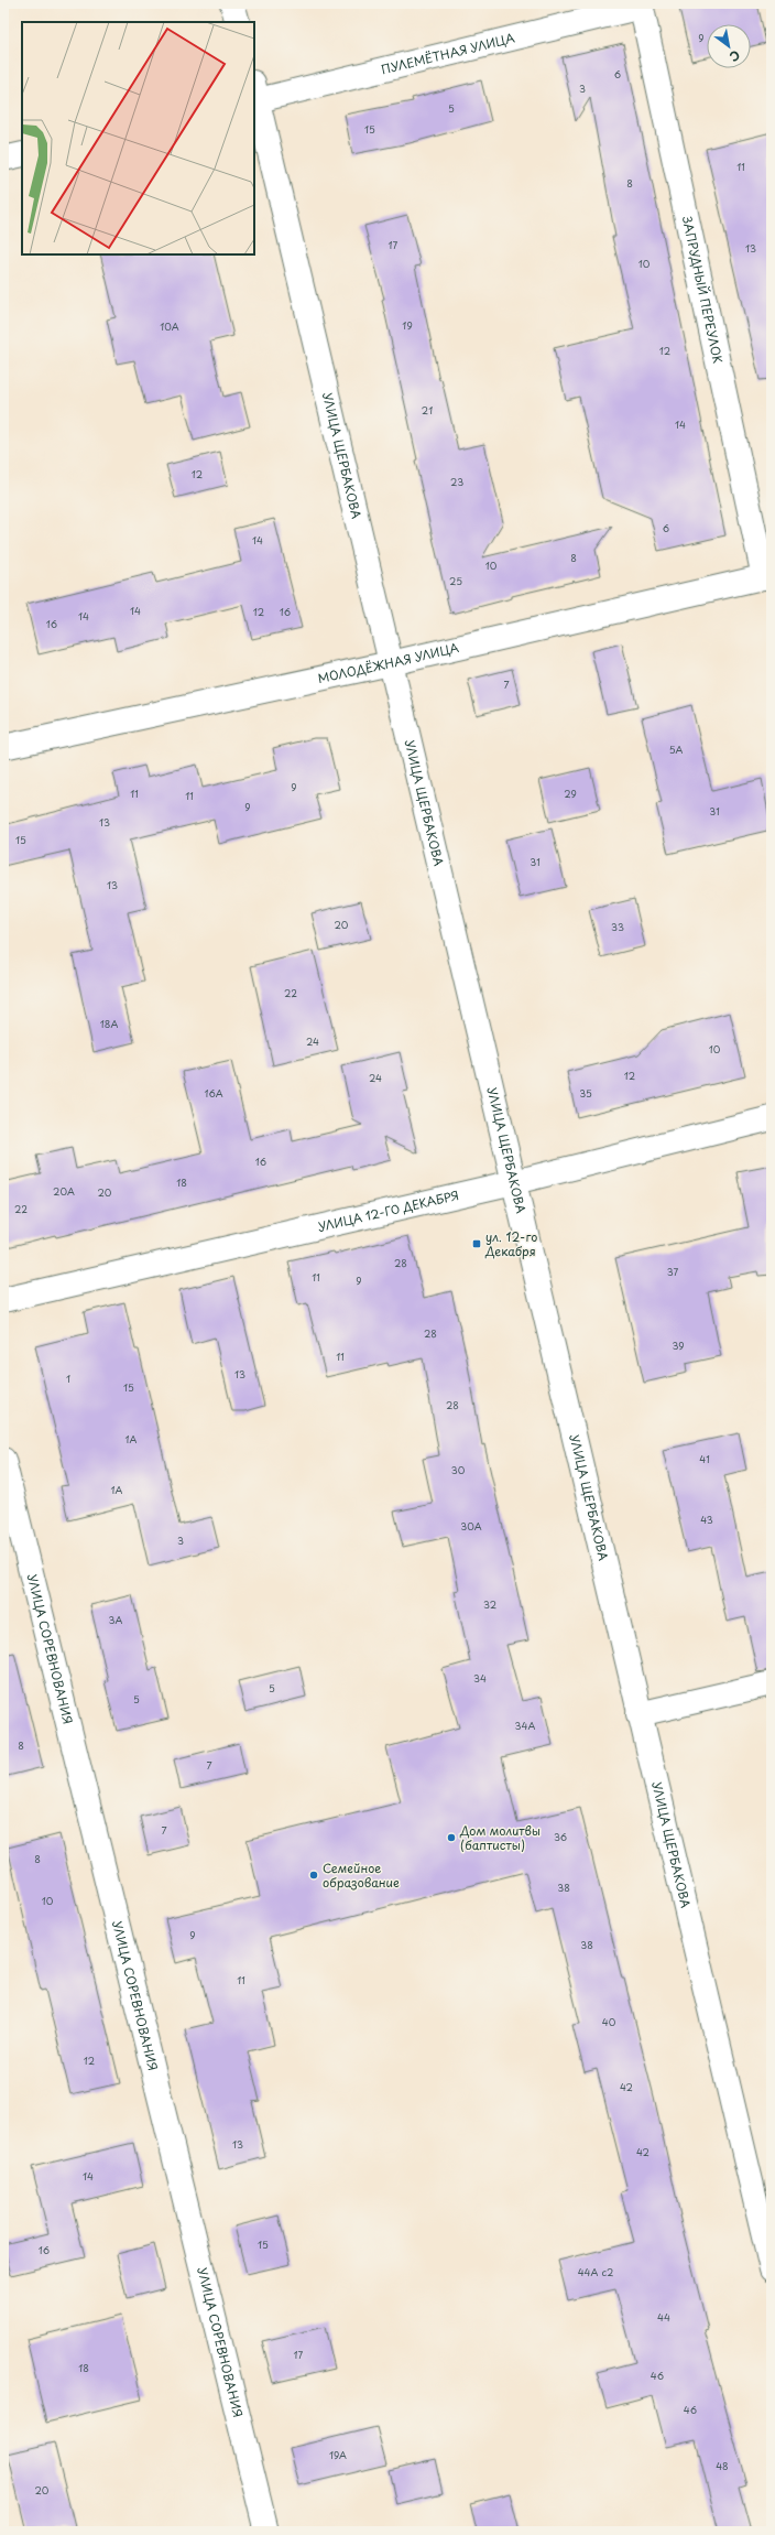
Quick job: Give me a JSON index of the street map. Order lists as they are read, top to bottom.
{
  "streets": {
    "street": [
      "ПУЛЕМЁТНАЯ УЛИЦА",
      "ЗАПРУДНЫЙ ПЕРЕУЛОК",
      "УЛИЦА ЩЕРБАКОВА",
      "МОЛОДЁЖНАЯ УЛИЦА",
      "УЛИЦА 12-ГО ДЕКАБРЯ",
      "УЛИЦА СОРЕВНОВАНИЯ"
    ]
  },
  "crossings": [
    ["ПУЛЕМЁТНАЯ УЛИЦА", "ЗАПРУДНЫЙ ПЕРЕУЛОК"],
    ["ПУЛЕМЁТНАЯ УЛИЦА", "УЛИЦА ЩЕРБАКОВА"],
    ["ЗАПРУДНЫЙ ПЕРЕУЛОК", "МОЛОДЁЖНАЯ УЛИЦА"],
    ["УЛИЦА ЩЕРБАКОВА", "МОЛОДЁЖНАЯ УЛИЦА"],
    ["УЛИЦА ЩЕРБАКОВА", "УЛИЦА 12-ГО ДЕКАБРЯ"]
  ],
  "places": {
    "transit": ["ул. 12-го Декабря"],
    "other": ["Дом молитвы (баптисты)", "Семейное образование"]
  },
  "house_numbers": [
    "9",
    "6",
    "3",
    "5",
    "15",
    "11",
    "8",
    "17",
    "13",
    "10",
    "19",
    "10А",
    "12",
    "21",
    "14",
    "12",
    "23",
    "6",
    "14",
    "8",
    "10",
    "25",
    "14",
    "12",
    "16",
    "14",
    "16",
    "7",
    "5А",
    "9",
    "11",
    "29",
    "11",
    "9",
    "31",
    "13",
    "15",
    "31",
    "13",
    "20",
    "33",
    "22",
    "18А",
    "24",
    "10",
    "12",
    "24",
    "16А",
    "35",
    "16",
    "18",
    "20А",
    "20",
    "22",
    "28",
    "37",
    "11",
    "9",
    "28",
    "39",
    "11",
    "13",
    "1",
    "15",
    "28",
    "1А",
    "41",
    "30",
    "1А",
    "43",
    "30А",
    "3",
    "32",
    "3А",
    "34",
    "5",
    "5",
    "34А",
    "8",
    "7",
    "7",
    "36",
    "8",
    "38",
    "10",
    "9",
    "38",
    "11",
    "40",
    "12",
    "42",
    "13",
    "42",
    "14",
    "15",
    "16",
    "44А с2",
    "44",
    "17",
    "18",
    "46",
    "46",
    "19А",
    "48",
    "20"
  ],
  "north": "bottom right"
}
